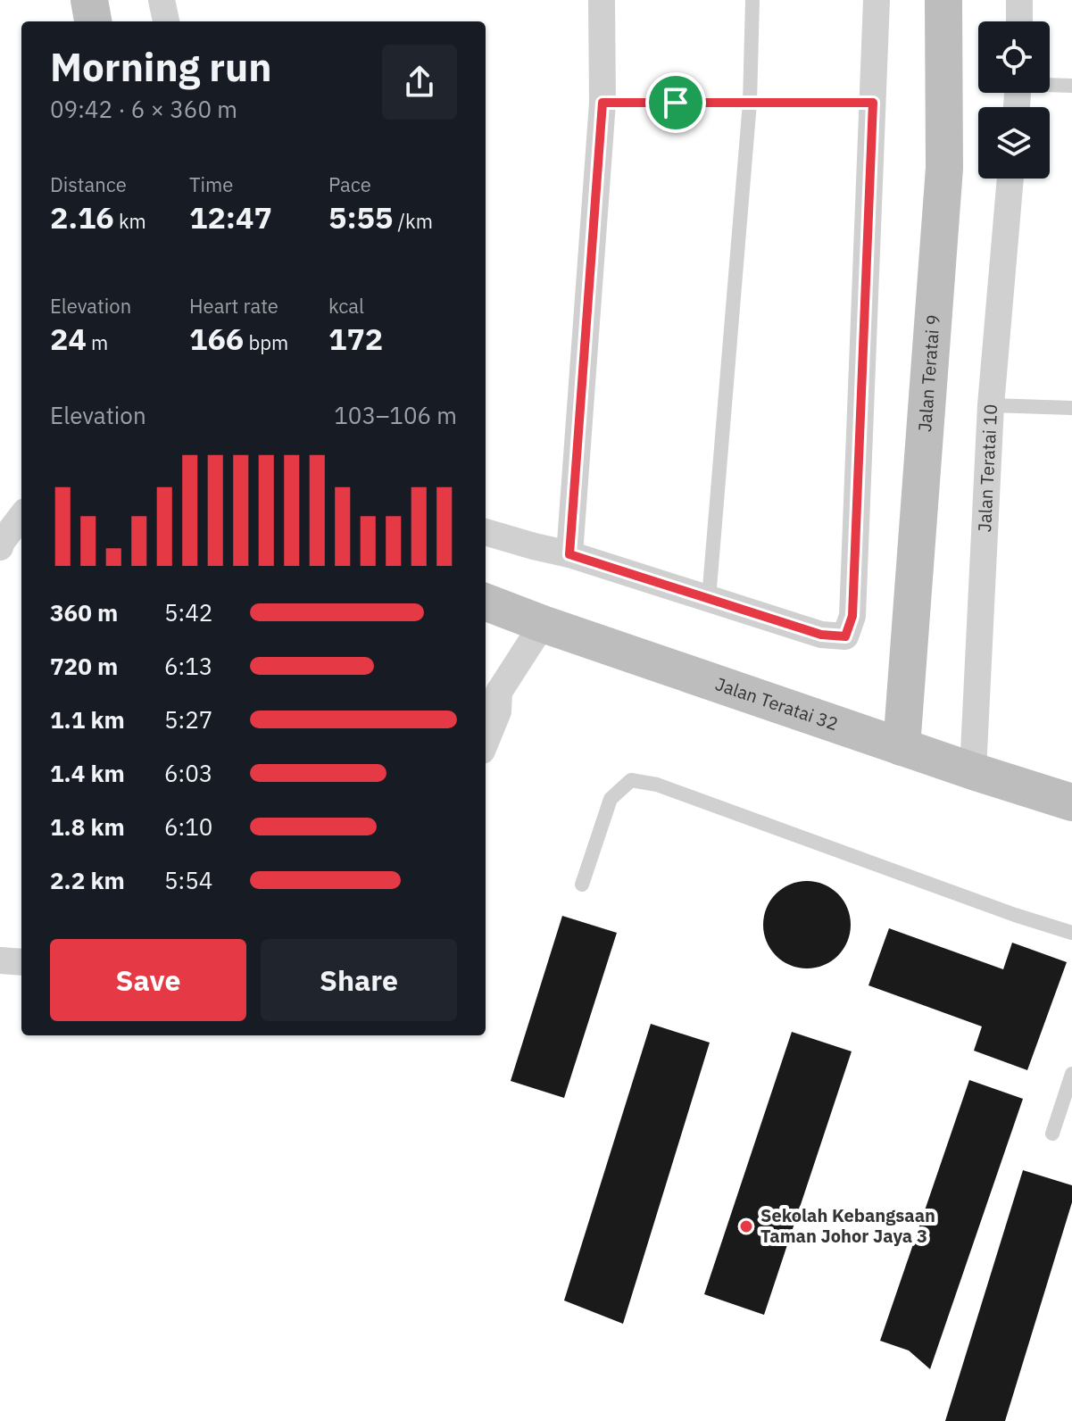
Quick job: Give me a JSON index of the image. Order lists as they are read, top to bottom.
{
  "streets": {
    "street": ["Jalan Teratai 9", "Jalan Teratai 10", "Jalan Teratai 32"]
  },
  "crossings": [
    ["Jalan Teratai 9", "Jalan Teratai 32"],
    ["Jalan Teratai 10", "Jalan Teratai 32"]
  ],
  "places": ["Sekolah Kebangsaan Taman Johor Jaya 3"],
  "page": {
    "heading": ["Morning run", "09:42 · 6 × 360 m"],
    "stats": [
      ["Distance", "2.16 km"],
      ["Time", "12:47"],
      ["Pace", "5:55 /km"],
      ["Elevation", "24 m"],
      ["Heart rate", "166 bpm"],
      ["kcal", "172"]
    ],
    "chart": ["Elevation", "103–106 m"],
    "list": [
      {
        "name": "360 m",
        "note": "5:42"
      },
      {
        "name": "720 m",
        "note": "6:13"
      },
      {
        "name": "1.1 km",
        "note": "5:27"
      },
      {
        "name": "1.4 km",
        "note": "6:03"
      },
      {
        "name": "1.8 km",
        "note": "6:10"
      },
      {
        "name": "2.2 km",
        "note": "5:54"
      }
    ],
    "buttons": ["Save", "Share"]
  }
}
